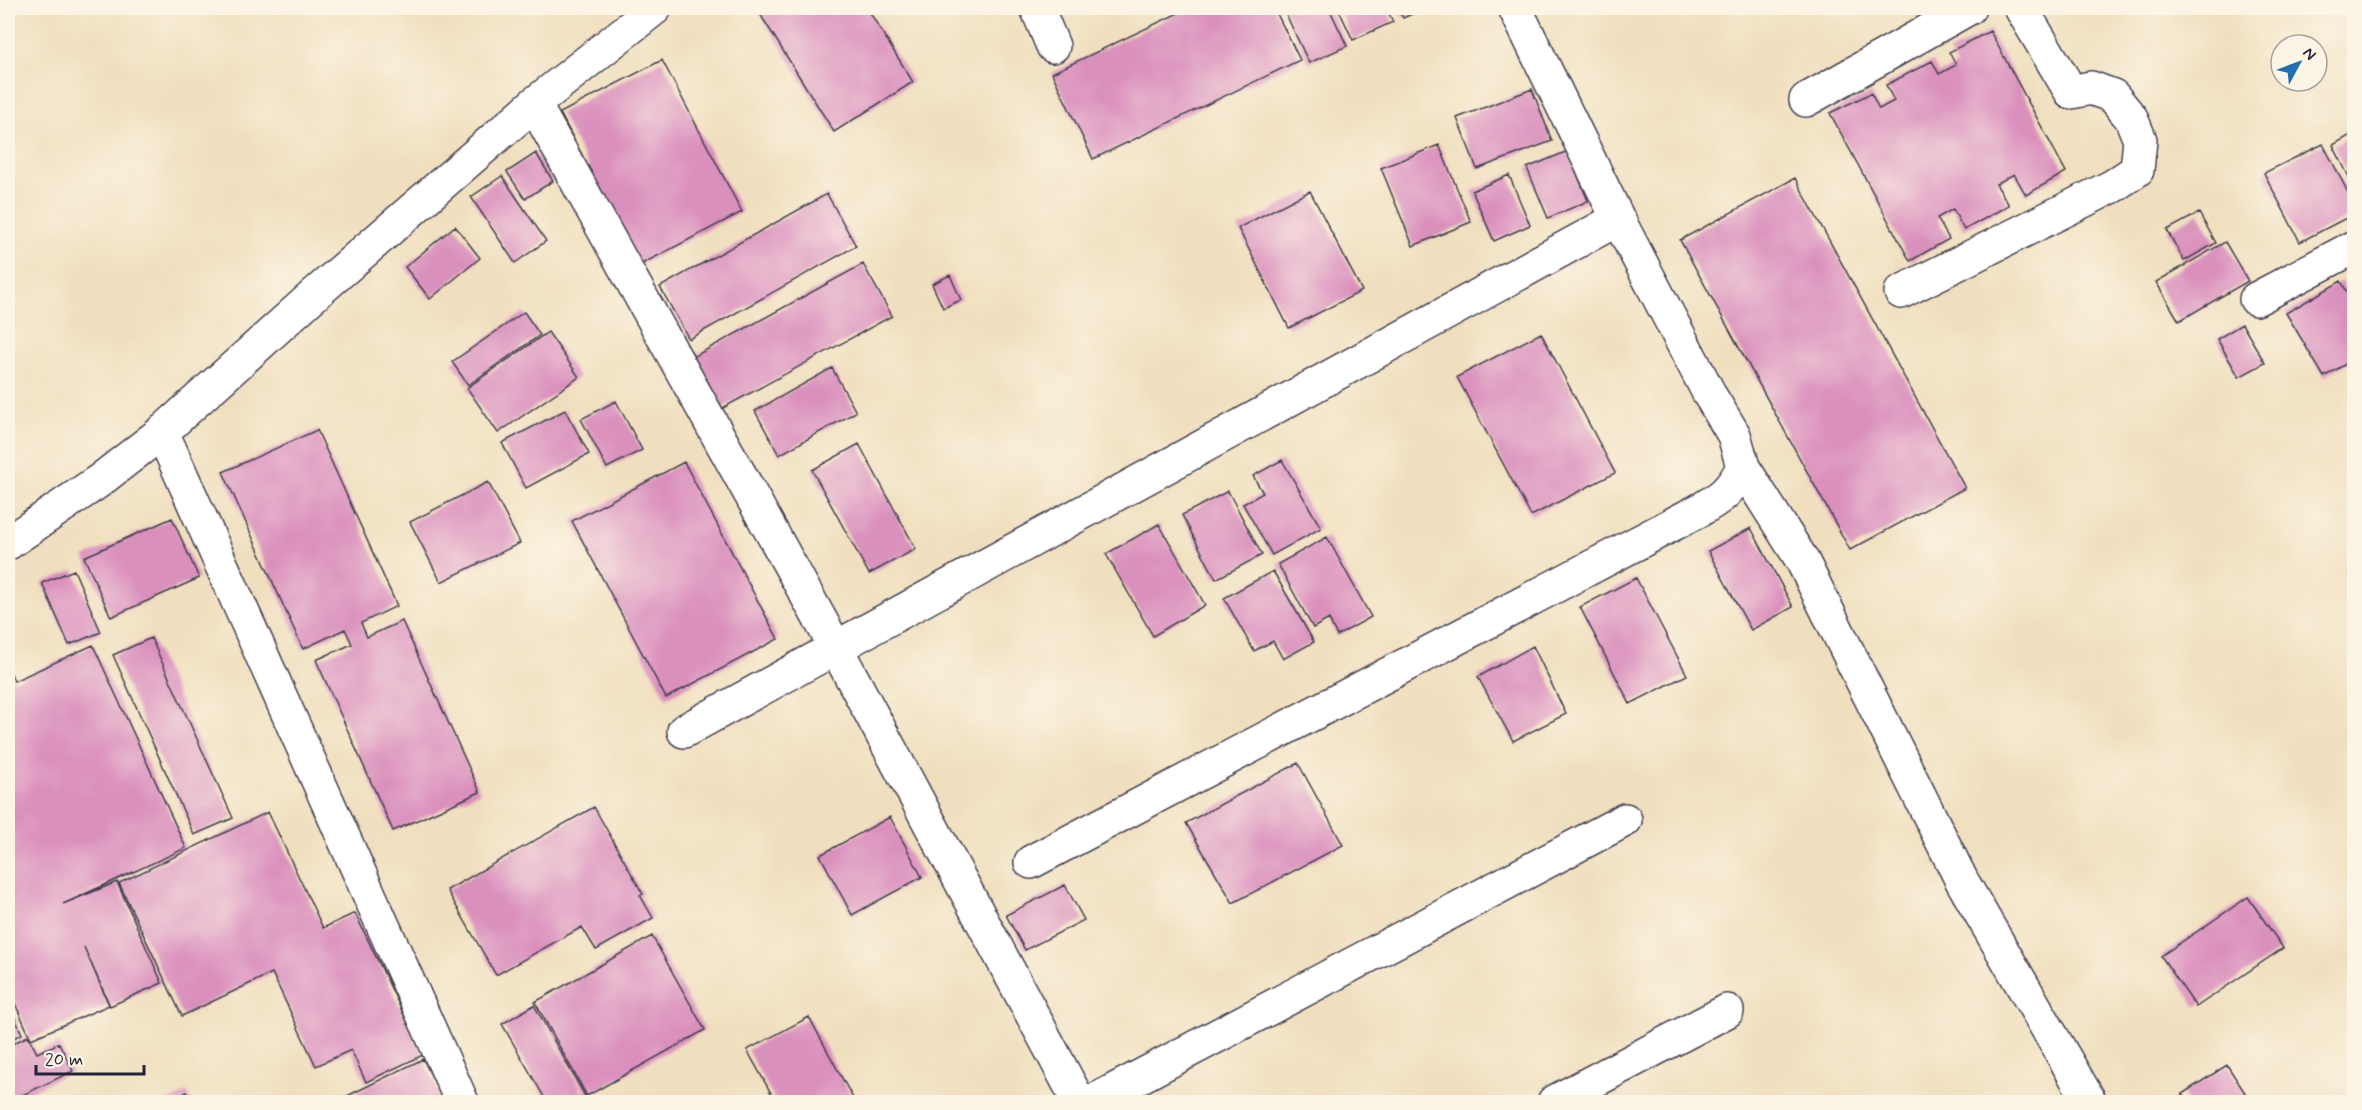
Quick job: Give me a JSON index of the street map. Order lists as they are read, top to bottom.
{
  "scale_bar": "20 m",
  "north": "top right"
}
